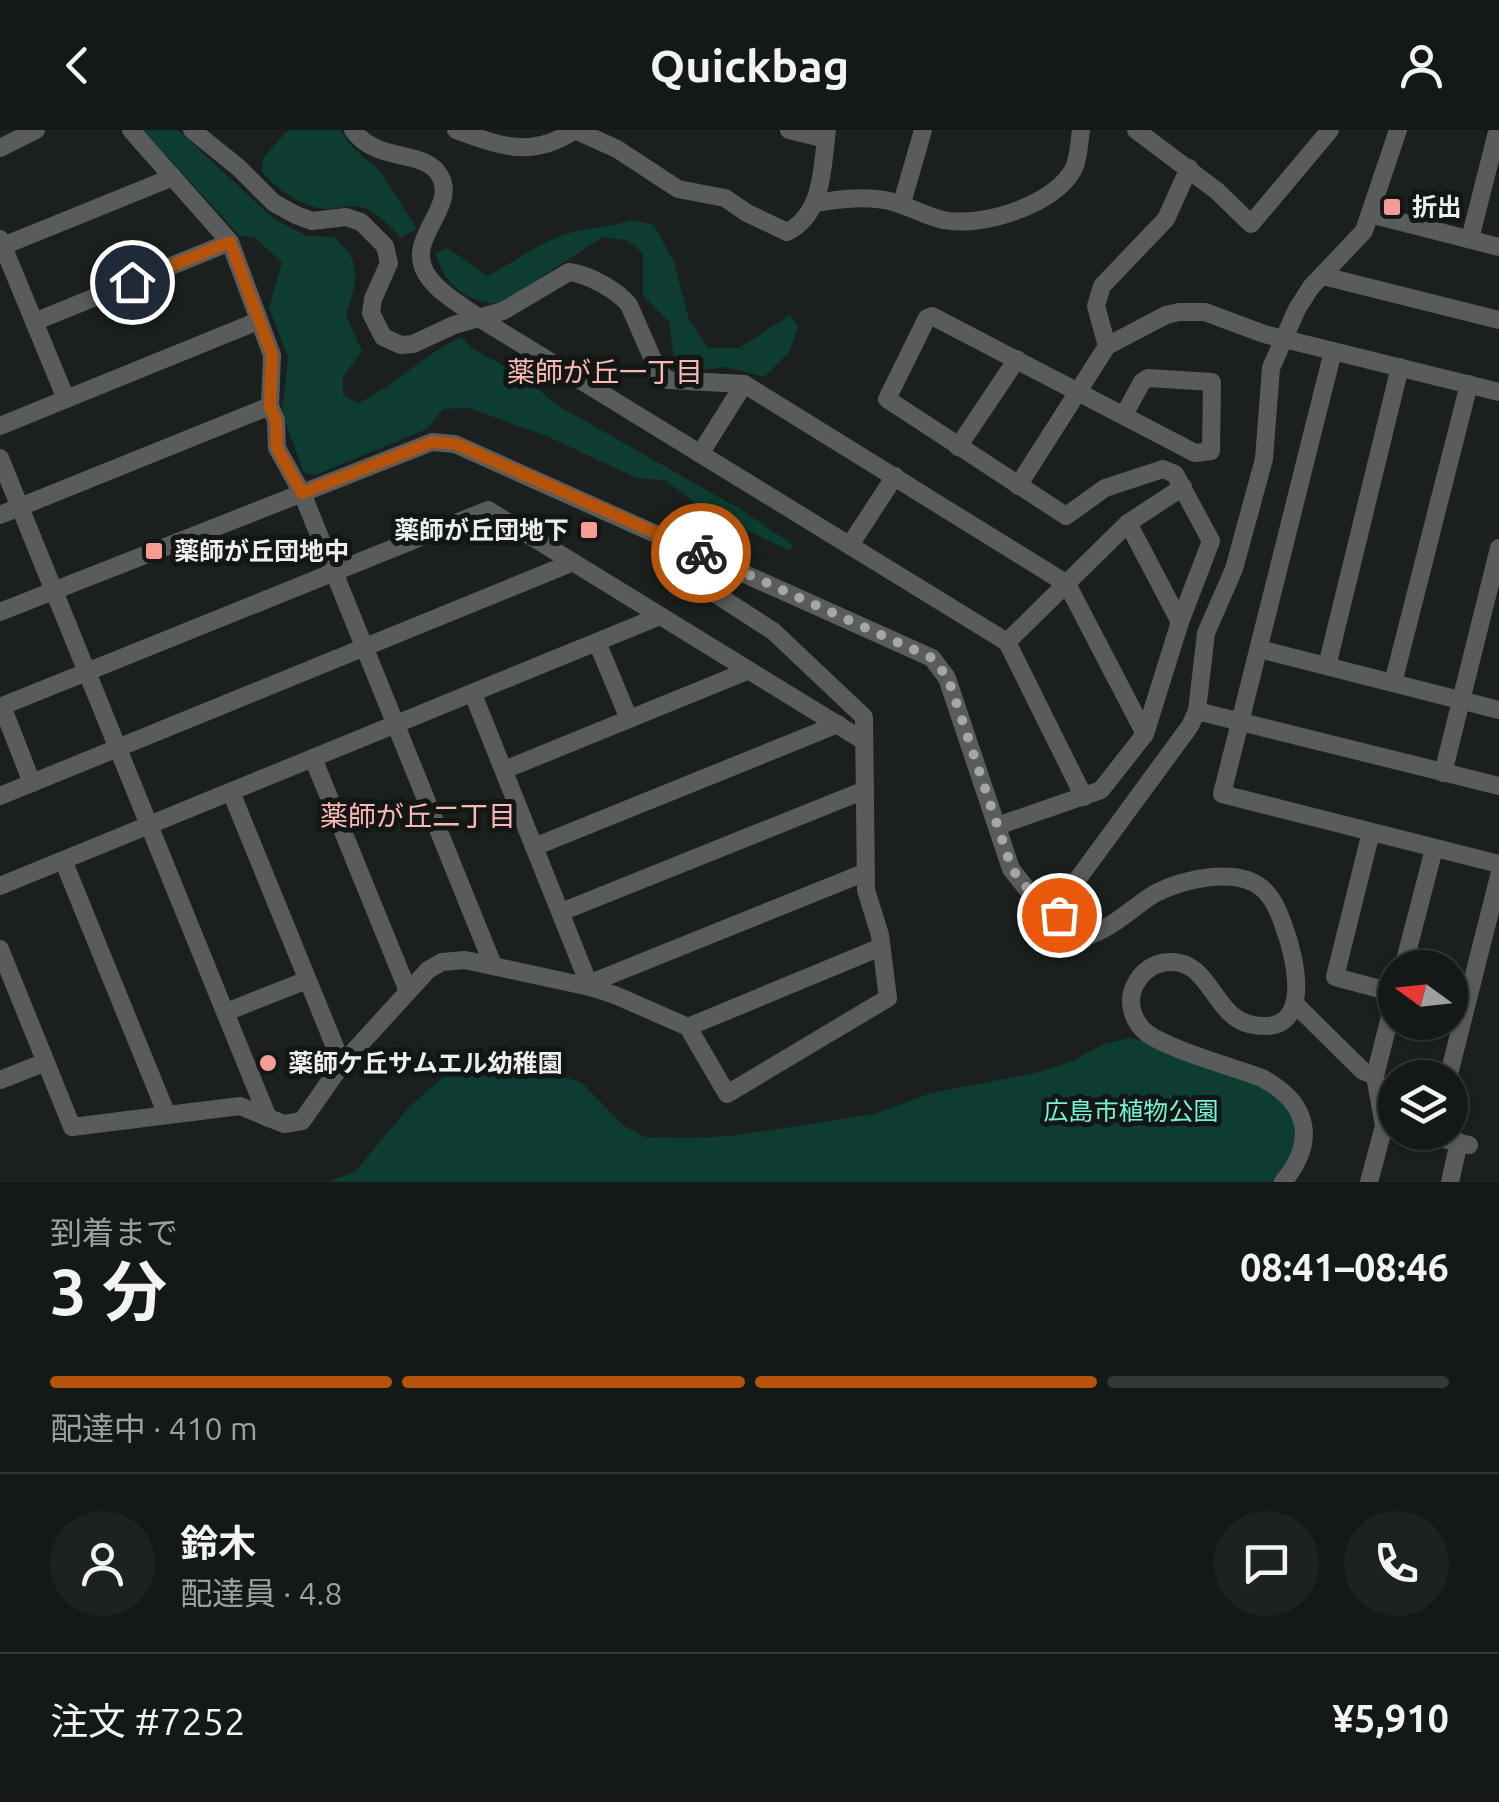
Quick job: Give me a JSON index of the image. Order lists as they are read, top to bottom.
{
  "districts": ["薬師が丘一丁目", "薬師が丘二丁目"],
  "parks": ["広島市植物公園"],
  "places": {
    "transit": ["折出", "薬師が丘団地下", "薬師が丘団地中"],
    "other": ["薬師ケ丘サムエル幼稚園"]
  },
  "north": "left",
  "page": {
    "header": "Quickbag",
    "heading": ["3 分", "到着まで", "08:41–08:46"],
    "panel": [
      "鈴木",
      "配達員 · 4.8",
      "注文 #7252",
      "¥5,910"
    ],
    "bar": "配達中 · 410 m"
  }
}
